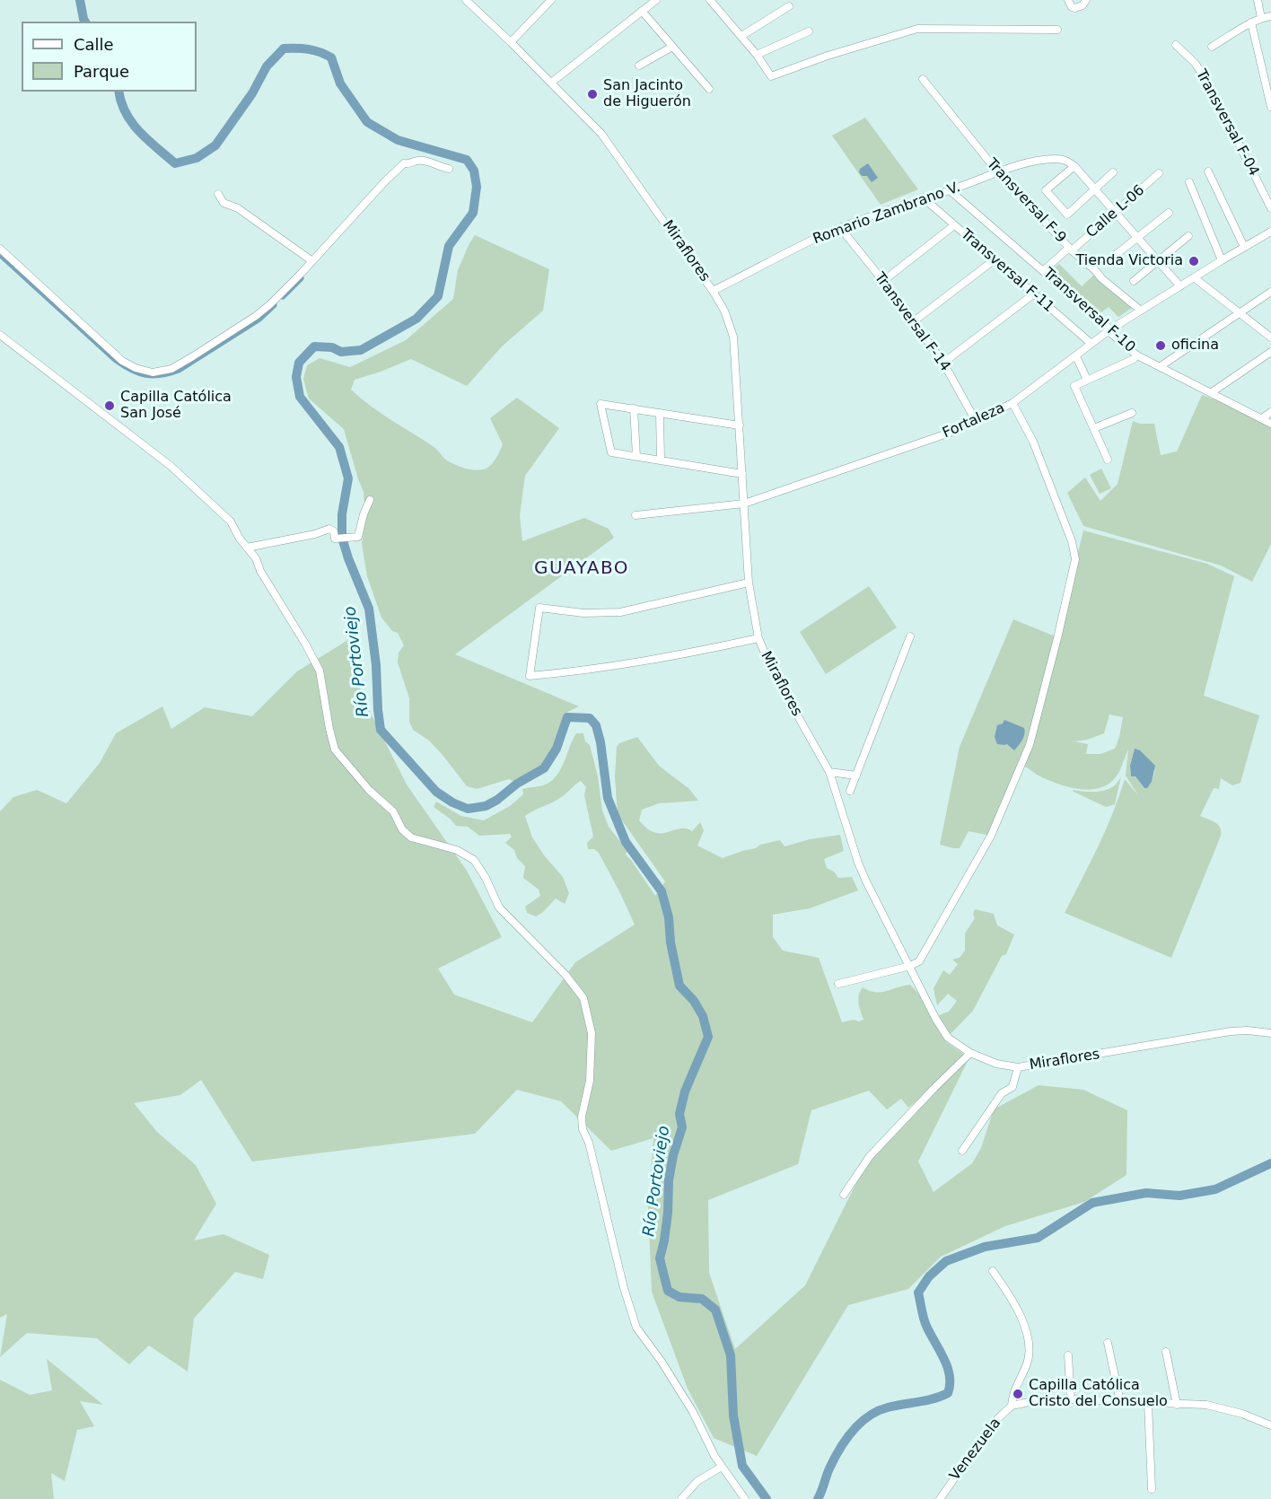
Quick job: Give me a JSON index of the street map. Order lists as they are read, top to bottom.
{
  "streets": {
    "street": [
      "Transversal F-04",
      "Transversal F-9",
      "Calle L-06",
      "Romario Zambrano V.",
      "Miraflores",
      "Transversal F-11",
      "Transversal F-10",
      "Transversal F-14",
      "Fortaleza",
      "Venezuela"
    ]
  },
  "crossings": [
    ["Transversal F-9", "Calle L-06"],
    ["Transversal F-9", "Romario Zambrano V."],
    ["Transversal F-9", "Fortaleza"],
    ["Calle L-06", "Transversal F-10"],
    ["Romario Zambrano V.", "Miraflores"],
    ["Romario Zambrano V.", "Transversal F-11"],
    ["Romario Zambrano V.", "Transversal F-10"],
    ["Romario Zambrano V.", "Transversal F-14"],
    ["Miraflores", "Fortaleza"],
    ["Transversal F-11", "Fortaleza"],
    ["Transversal F-10", "Fortaleza"],
    ["Transversal F-14", "Fortaleza"]
  ],
  "districts": ["GUAYABO"],
  "water": ["Río Portoviejo"],
  "places": [
    "San Jacinto de Higuerón",
    "Tienda Victoria",
    "oficina",
    "Capilla Católica San José",
    "Capilla Católica Cristo del Consuelo"
  ],
  "legend": ["Calle", "Parque"]
}
